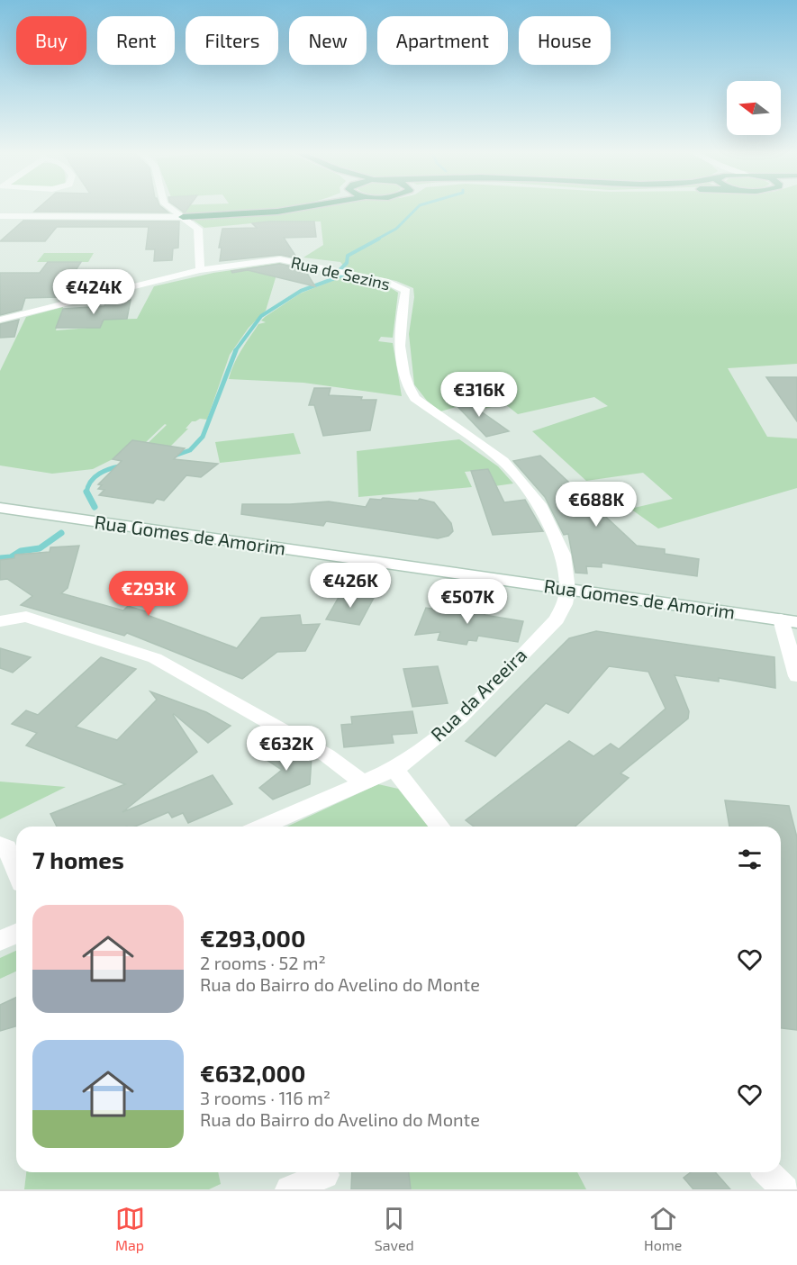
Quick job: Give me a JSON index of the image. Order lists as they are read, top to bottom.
{
  "streets": {
    "street": ["Rua de Sezins", "Rua Gomes de Amorim", "Rua da Areeira"]
  },
  "crossings": [
    ["Rua de Sezins", "Rua Gomes de Amorim"],
    ["Rua de Sezins", "Rua da Areeira"],
    ["Rua Gomes de Amorim", "Rua da Areeira"]
  ],
  "north": "left",
  "page": {
    "chip": [
      "Buy",
      "Rent",
      "Filters",
      "New",
      "Apartment",
      "House"
    ],
    "price": [
      "€424K",
      "€316K",
      "€688K",
      "€426K",
      "€293K",
      "€507K",
      "€632K"
    ],
    "heading": "7 homes",
    "list": [
      {
        "name": "€293,000",
        "note": "2 rooms · 52 m² · Rua do Bairro do Avelino do Monte"
      },
      {
        "name": "€632,000",
        "note": "3 rooms · 116 m² · Rua do Bairro do Avelino do Monte"
      }
    ],
    "tabs": ["Map", "Saved", "Home"]
  }
}
